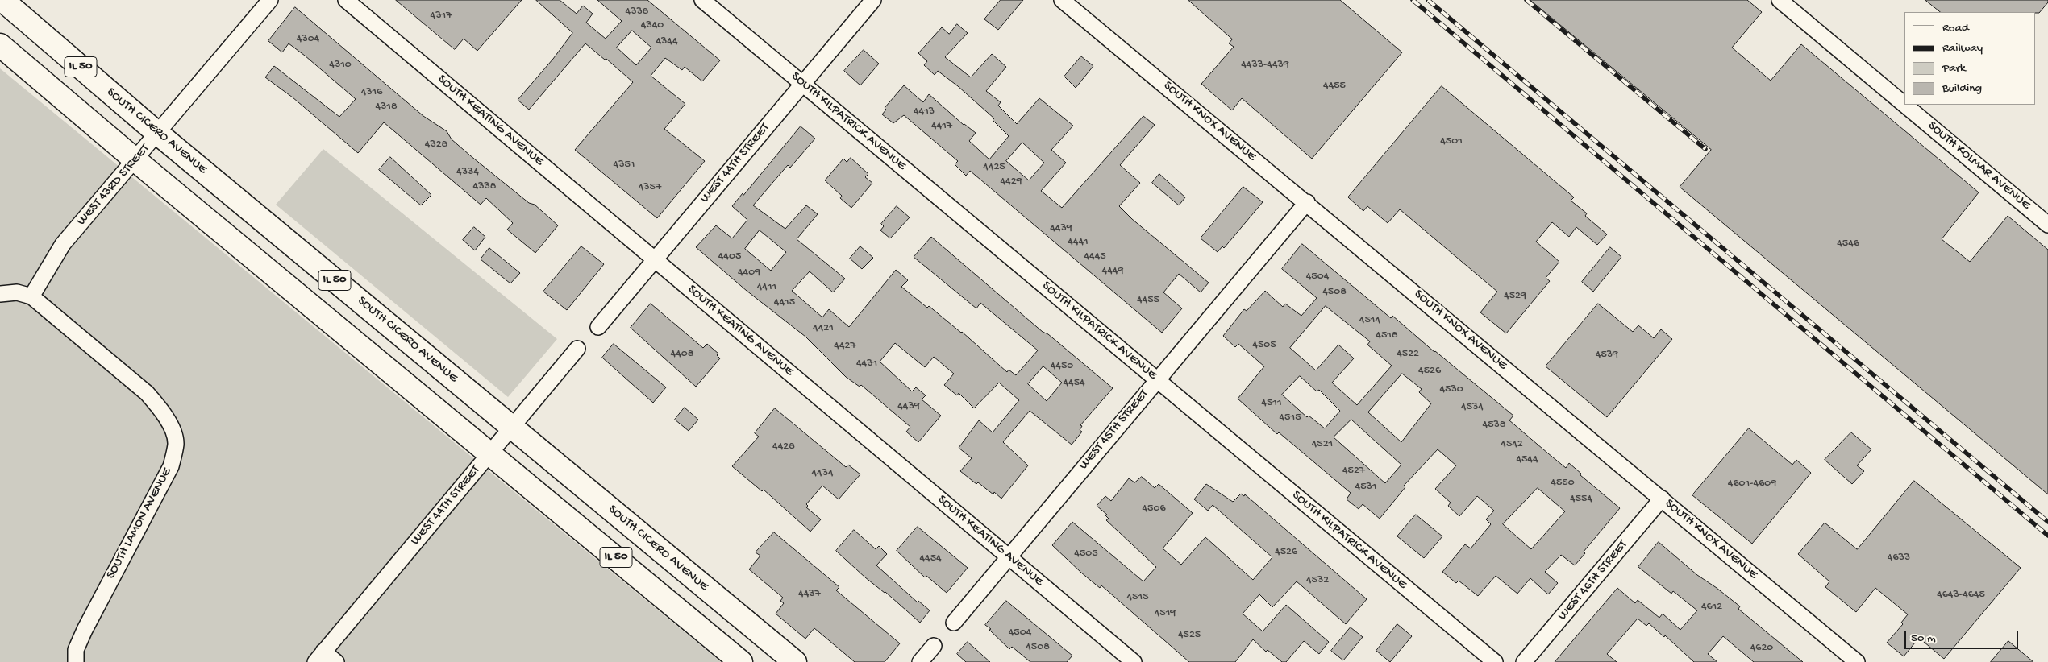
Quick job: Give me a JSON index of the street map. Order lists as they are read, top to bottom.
{
  "streets": {
    "main road": ["IL 50", "SOUTH CICERO AVENUE"],
    "street": [
      "SOUTH KEATING AVENUE",
      "SOUTH KILPATRICK AVENUE",
      "SOUTH KNOX AVENUE",
      "WEST 44TH STREET",
      "SOUTH KOLMAR AVENUE",
      "WEST 43RD STREET",
      "WEST 45TH STREET",
      "SOUTH LAMON AVENUE",
      "WEST 46TH STREET"
    ]
  },
  "crossings": [
    ["IL 50", "WEST 44TH STREET"],
    ["IL 50", "WEST 43RD STREET"],
    ["SOUTH KEATING AVENUE", "WEST 44TH STREET"],
    ["SOUTH KEATING AVENUE", "WEST 45TH STREET"],
    ["SOUTH KILPATRICK AVENUE", "WEST 44TH STREET"],
    ["SOUTH KILPATRICK AVENUE", "WEST 45TH STREET"],
    ["SOUTH KNOX AVENUE", "WEST 45TH STREET"],
    ["SOUTH KNOX AVENUE", "WEST 46TH STREET"],
    ["SOUTH CICERO AVENUE", "WEST 44TH STREET"],
    ["SOUTH CICERO AVENUE", "WEST 43RD STREET"],
    ["WEST 43RD STREET", "SOUTH LAMON AVENUE"]
  ],
  "house_numbers": [
    "4338",
    "4317",
    "4340",
    "4304",
    "4344",
    "4310",
    "4433-4439",
    "4455",
    "4316",
    "4318",
    "4413",
    "4417",
    "4501",
    "4328",
    "4351",
    "4425",
    "4334",
    "4429",
    "4338",
    "4357",
    "4439",
    "4441",
    "4546",
    "4405",
    "4445",
    "4449",
    "4409",
    "4504",
    "4411",
    "4508",
    "4529",
    "4455",
    "4415",
    "4514",
    "4421",
    "4518",
    "4505",
    "4427",
    "4408",
    "4522",
    "4539",
    "4431",
    "4450",
    "4526",
    "4454",
    "4530",
    "4511",
    "4439",
    "4534",
    "4515",
    "4538",
    "4521",
    "4542",
    "4428",
    "4544",
    "4527",
    "4434",
    "4550",
    "4601-4609",
    "4531",
    "4554",
    "4506",
    "4526",
    "4505",
    "4633",
    "4454",
    "4532",
    "4437",
    "4643-4645",
    "4515",
    "4612",
    "4519",
    "4504",
    "4525",
    "4508",
    "4620"
  ],
  "legend": [
    "Road",
    "Railway",
    "Park",
    "Building"
  ],
  "scale_bar": "50 m"
}
